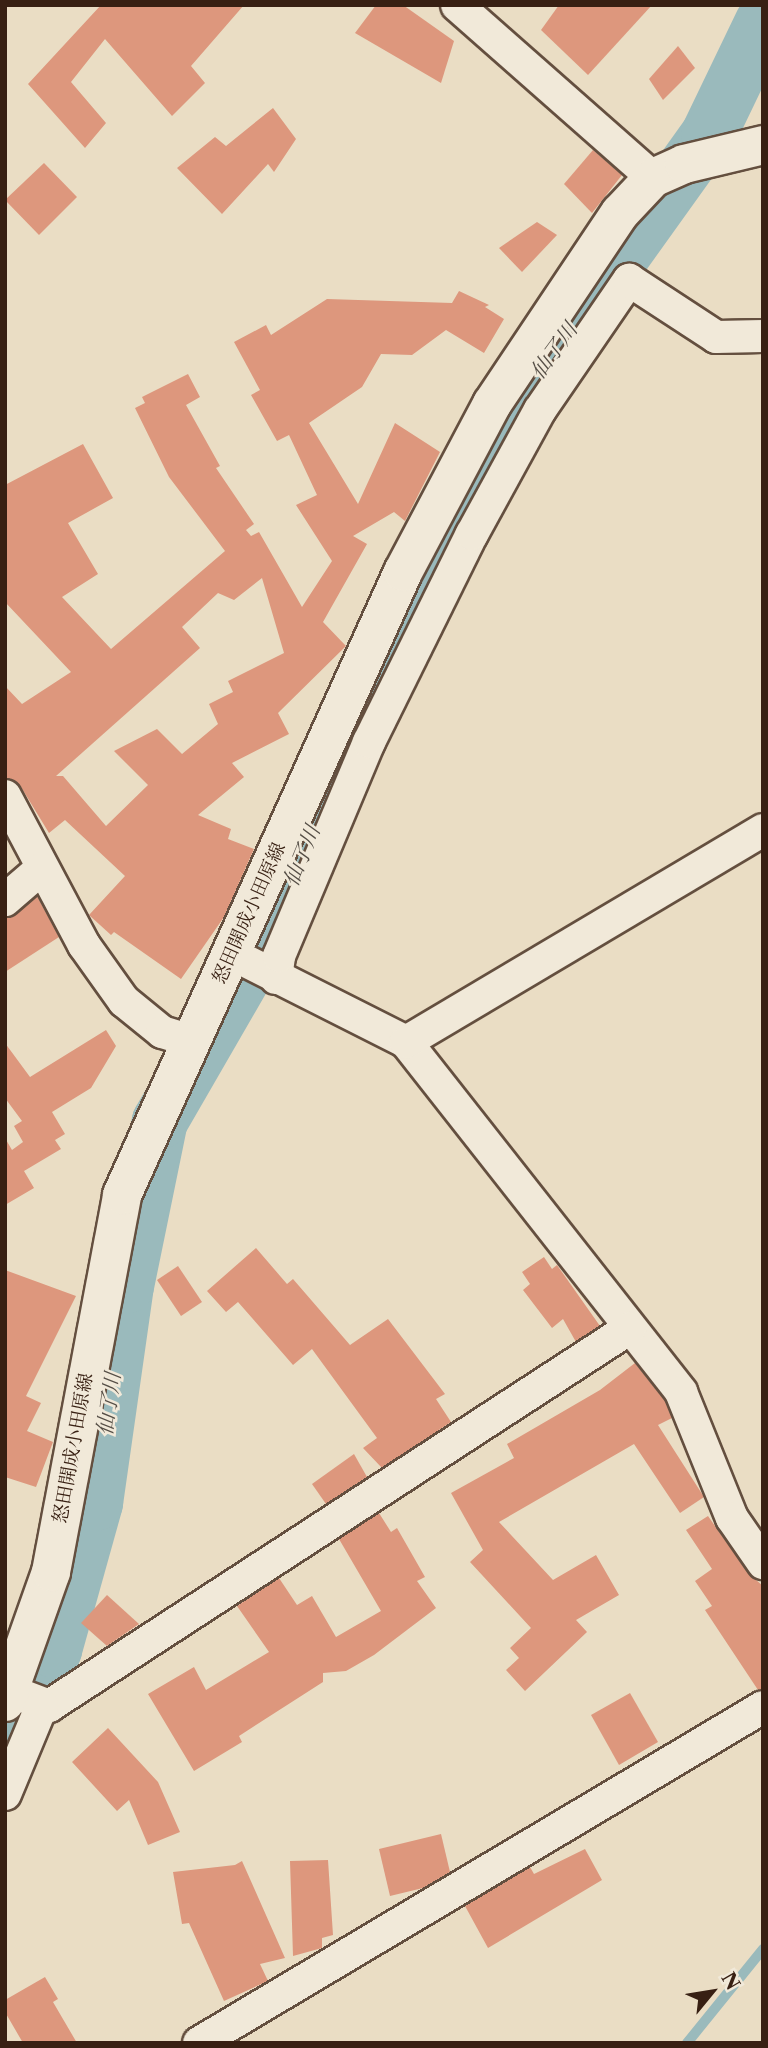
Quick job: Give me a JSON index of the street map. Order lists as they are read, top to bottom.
{
  "streets": {
    "main road": ["怒田開成小田原線"]
  },
  "water": ["仙了川"],
  "north": "top right"
}
